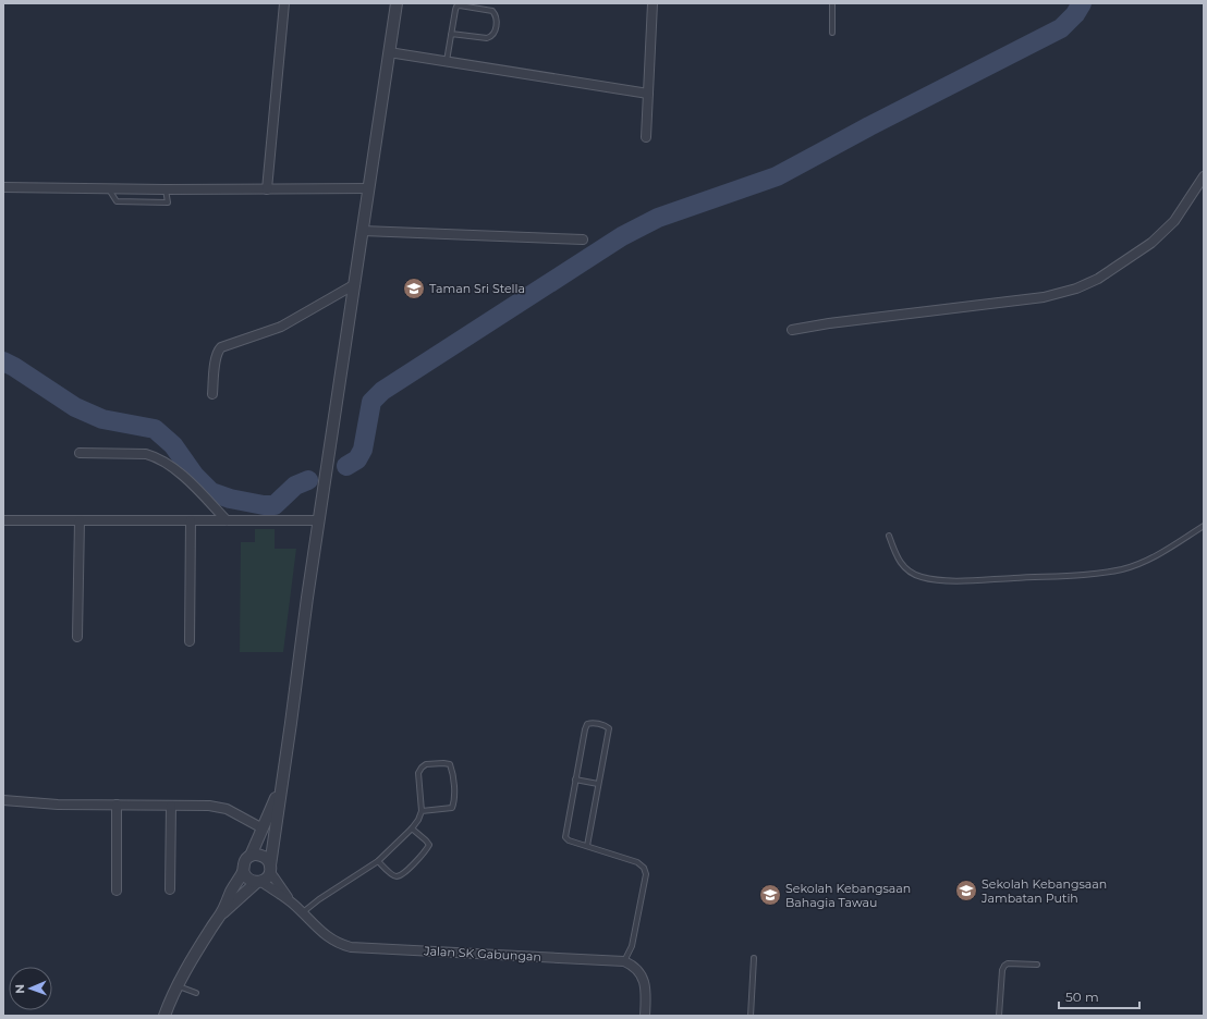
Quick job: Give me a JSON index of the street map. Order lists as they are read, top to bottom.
{
  "streets": {
    "street": ["Jalan SK Gabungan"]
  },
  "places": {
    "school or university": ["Taman Sri Stella", "Sekolah Kebangsaan Jambatan Putih", "Sekolah Kebangsaan Bahagia Tawau"]
  },
  "scale_bar": "50 m",
  "north": "left"
}
